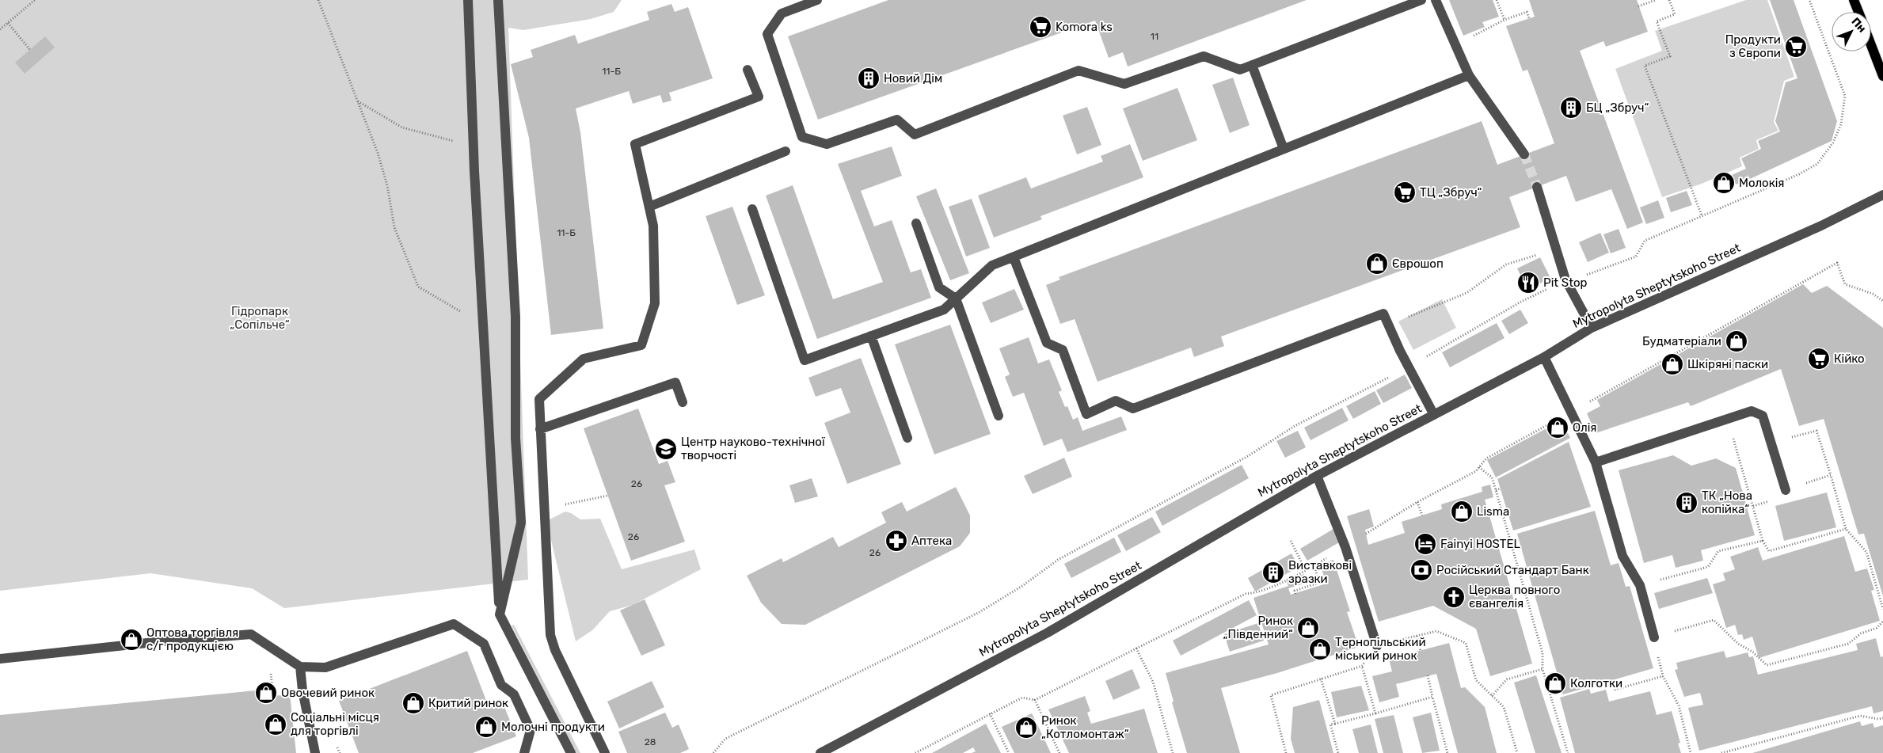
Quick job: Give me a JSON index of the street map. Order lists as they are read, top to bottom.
{
  "streets": {
    "street": ["Mytropolyta Sheptytskoho Street"]
  },
  "parks": ["Гідропарк „Сопільче“"],
  "places": {
    "supermarket": [
      "Komora ks",
      "Продукти з Європи",
      "ТЦ „Збруч“",
      "Кійко"
    ],
    "building": [
      "Новий Дім",
      "БЦ „Збруч“",
      "ТК „Нова копійка“",
      "Виставкові зразки"
    ],
    "shop": [
      "Молокія",
      "Єврошоп",
      "Будматеріали",
      "Шкіряні паски",
      "Олія",
      "Lisma",
      "Ринок „Південний“",
      "Оптова торгівля с/г продукцією",
      "Тернопільський міський ринок",
      "Колготки",
      "Овочевий ринок",
      "Критий ринок",
      "Соціальні місця для торгівлі",
      "Молочні продукти",
      "Ринок „Котломонтаж“"
    ],
    "restaurant": ["Pit Stop"],
    "school or university": ["Центр науково-технічної творчості"],
    "pharmacy": ["Аптека"],
    "hotel": ["Fainyi HOSTEL"],
    "bank": ["Російський Стандарт Банк"],
    "church": ["Церква повного євангелія"]
  },
  "house_numbers": [
    "11",
    "11-Б",
    "11-Б",
    "26",
    "26",
    "26",
    "28"
  ],
  "north": "top right"
}
